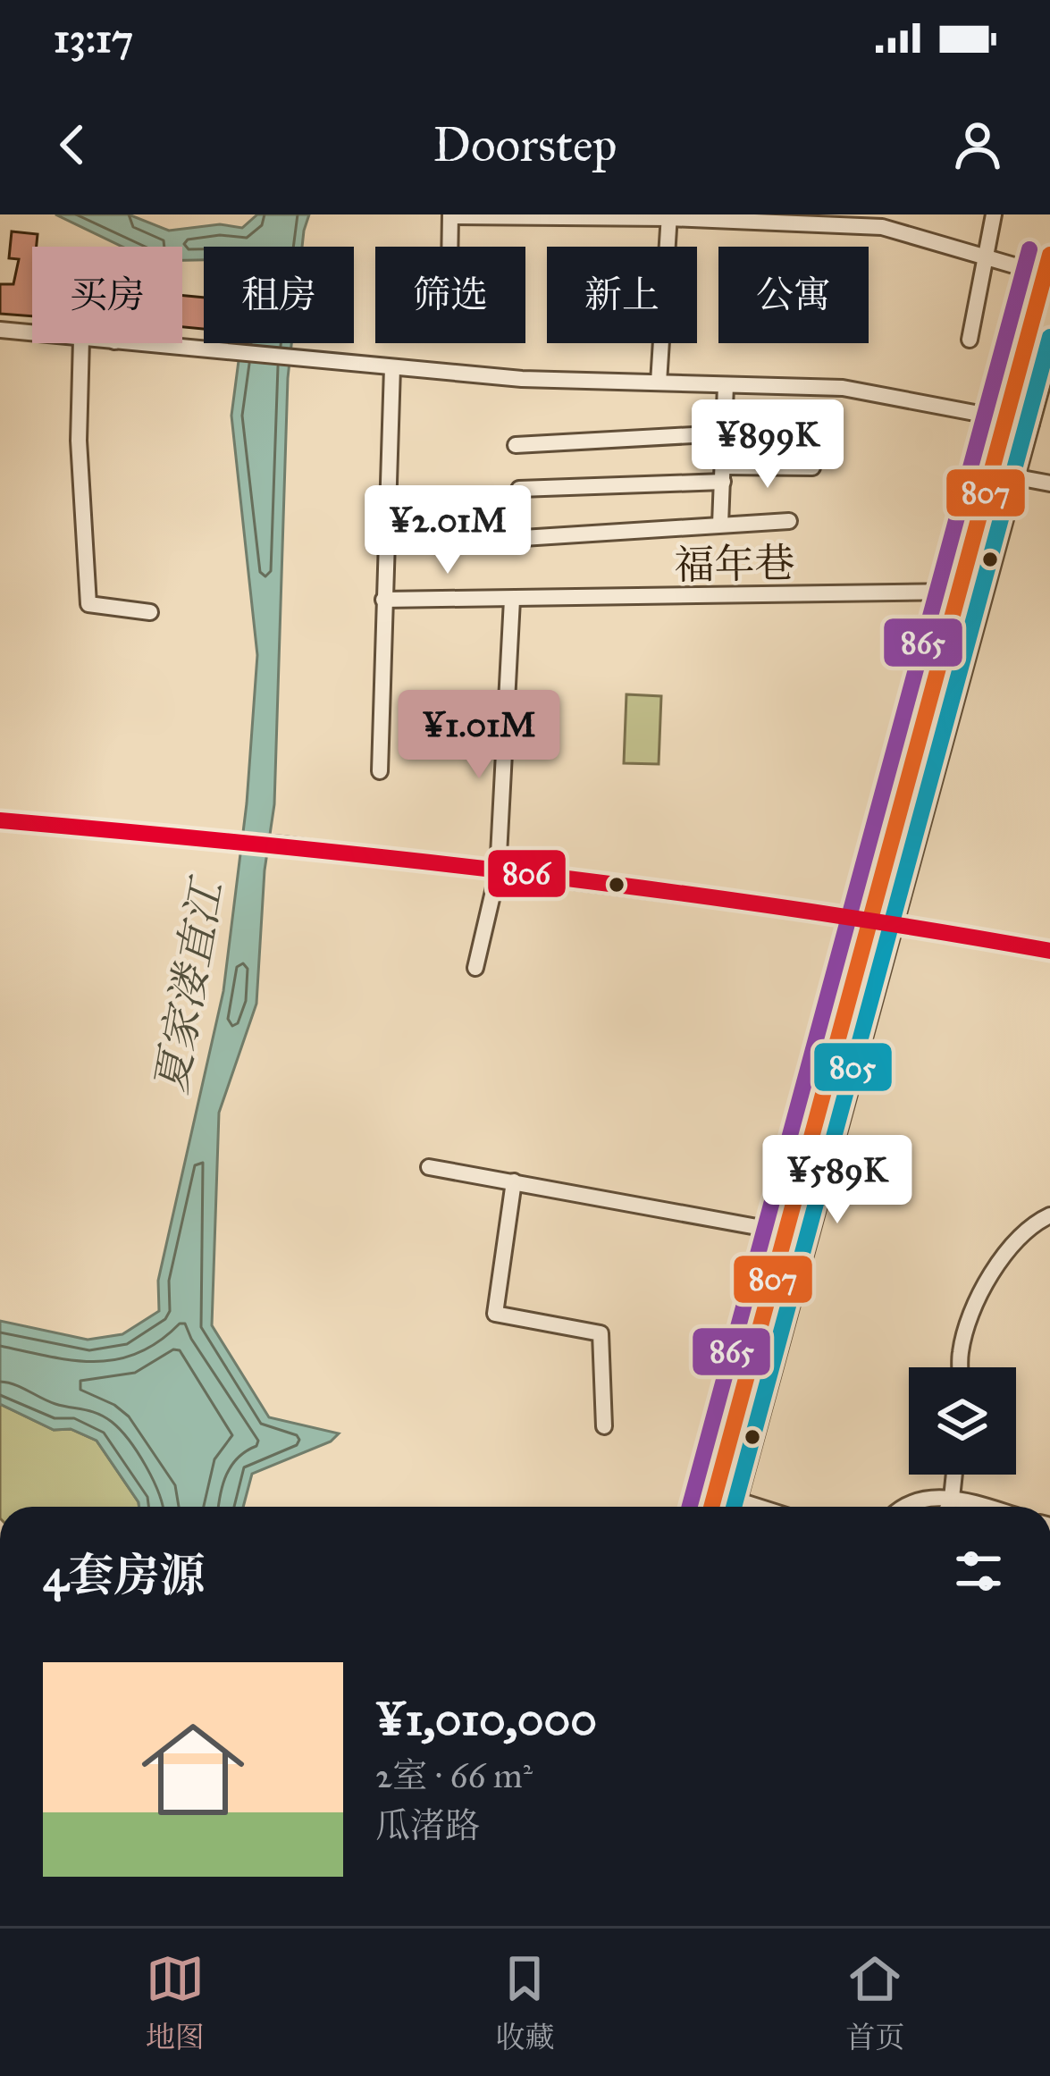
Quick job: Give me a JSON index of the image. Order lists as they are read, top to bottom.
{
  "streets": {
    "street": ["福年巷"]
  },
  "water": ["夏家溇直江"],
  "lines": [
    "transit line 865",
    "transit line 807",
    "transit line 805",
    "transit line 806"
  ],
  "page": {
    "status": "13:17",
    "header": "Doorstep",
    "chip": [
      "买房",
      "租房",
      "筛选",
      "新上",
      "公寓"
    ],
    "price": [
      "¥899K",
      "¥2.01M",
      "¥1.01M",
      "¥589K"
    ],
    "heading": "4套房源",
    "list": [
      {
        "name": "¥1,010,000",
        "note": "2室 · 66 m² · 瓜渚路"
      }
    ],
    "tabs": ["地图", "收藏", "首页"]
  }
}
